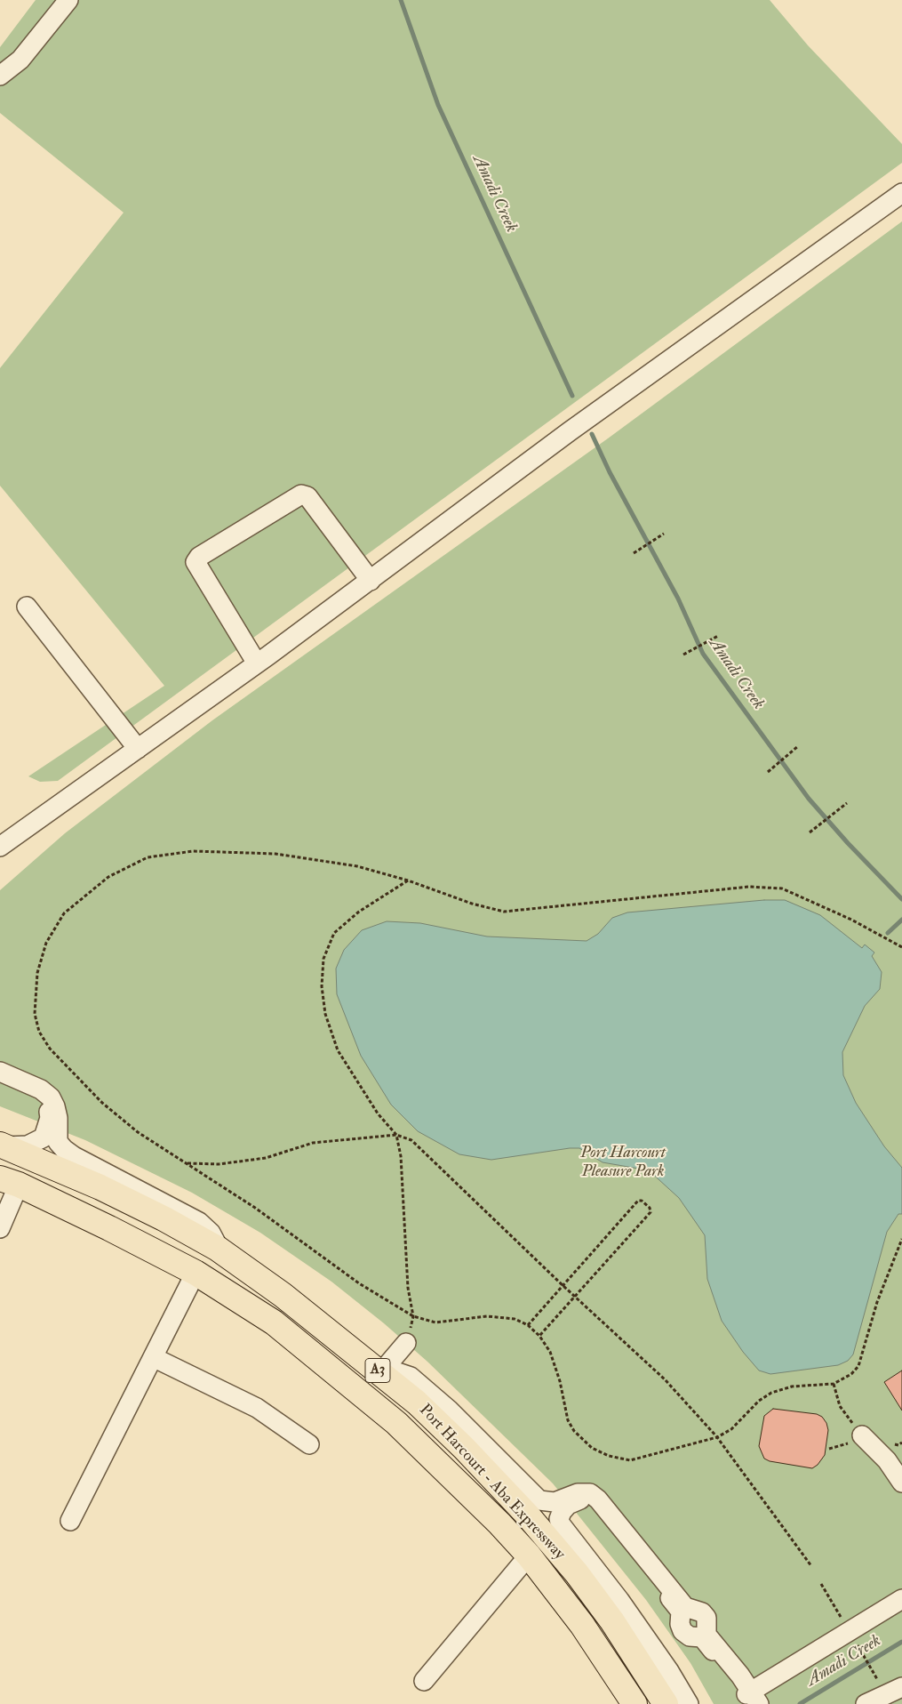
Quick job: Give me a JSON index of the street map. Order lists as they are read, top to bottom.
{
  "streets": {
    "highway": ["A3", "Port Harcourt - Aba Expressway"]
  },
  "water": ["Amadi Creek"],
  "parks": ["Port Harcourt Pleasure Park"]
}
